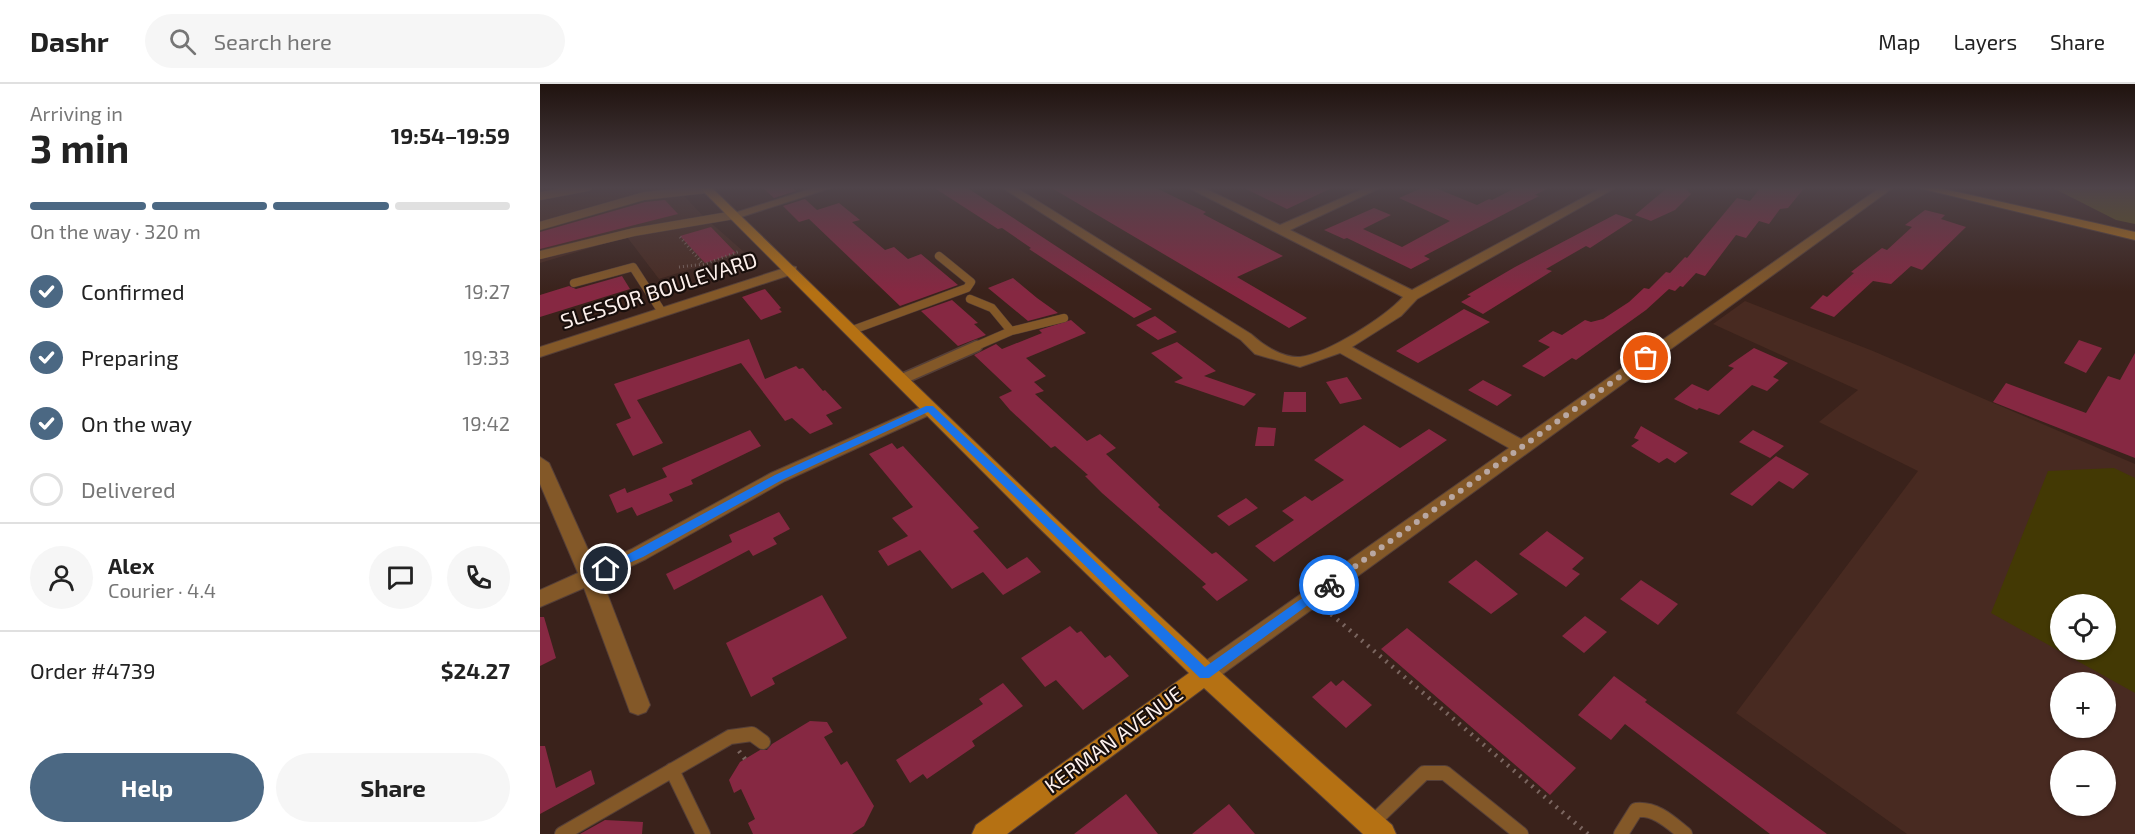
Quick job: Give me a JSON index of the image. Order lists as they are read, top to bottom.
{
  "streets": {
    "main road": ["KERMAN AVENUE"],
    "street": ["SLESSOR BOULEVARD"]
  },
  "page": {
    "header": "Dashr",
    "search": "Search here",
    "nav": ["Map", "Layers", "Share"],
    "heading": ["3 min", "Arriving in", "19:54–19:59"],
    "panel": [
      "Alex",
      "Courier · 4.4",
      "Order #4739",
      "$24.27"
    ],
    "bar": "On the way · 320 m",
    "list": [
      ["Confirmed", "19:27"],
      ["Preparing", "19:33"],
      ["On the way", "19:42"],
      "Delivered"
    ],
    "map_buttons": ["+", "−"],
    "buttons": ["Help", "Share"]
  }
}
